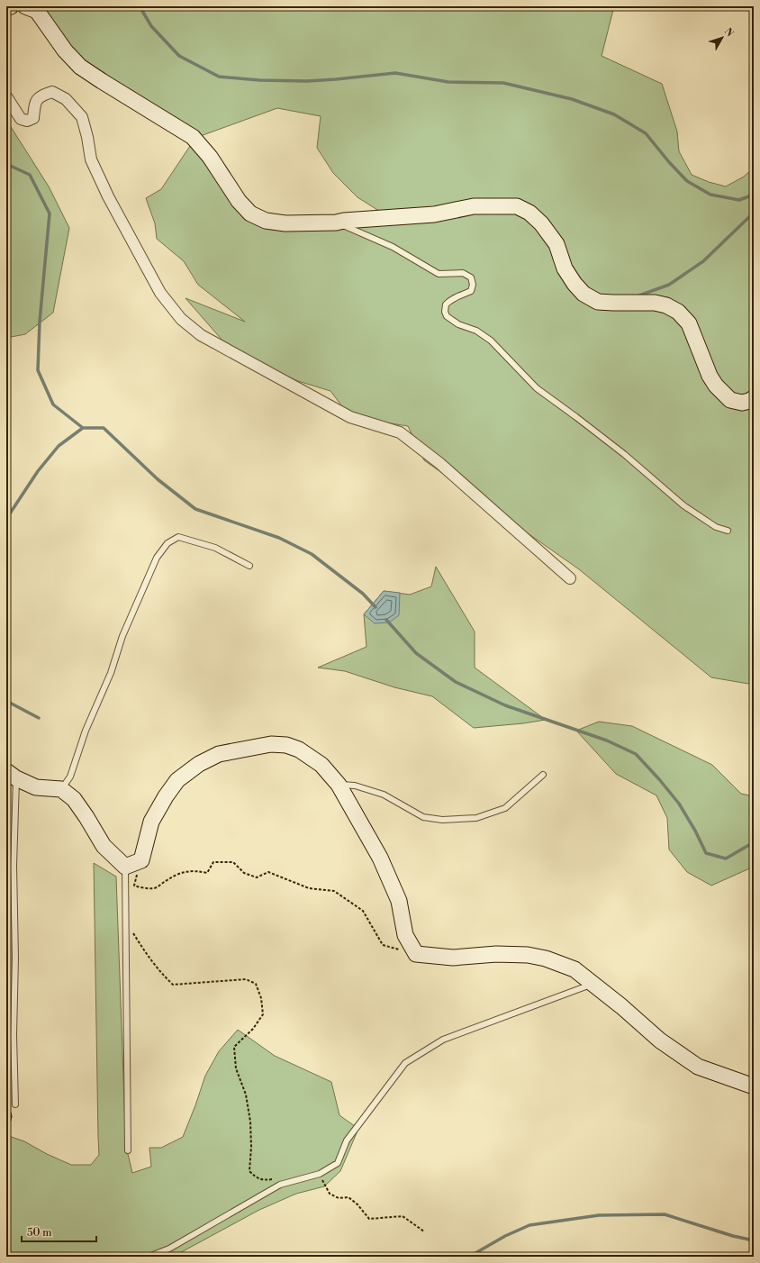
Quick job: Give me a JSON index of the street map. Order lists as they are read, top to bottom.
{
  "scale_bar": "50 m",
  "north": "top right"
}
